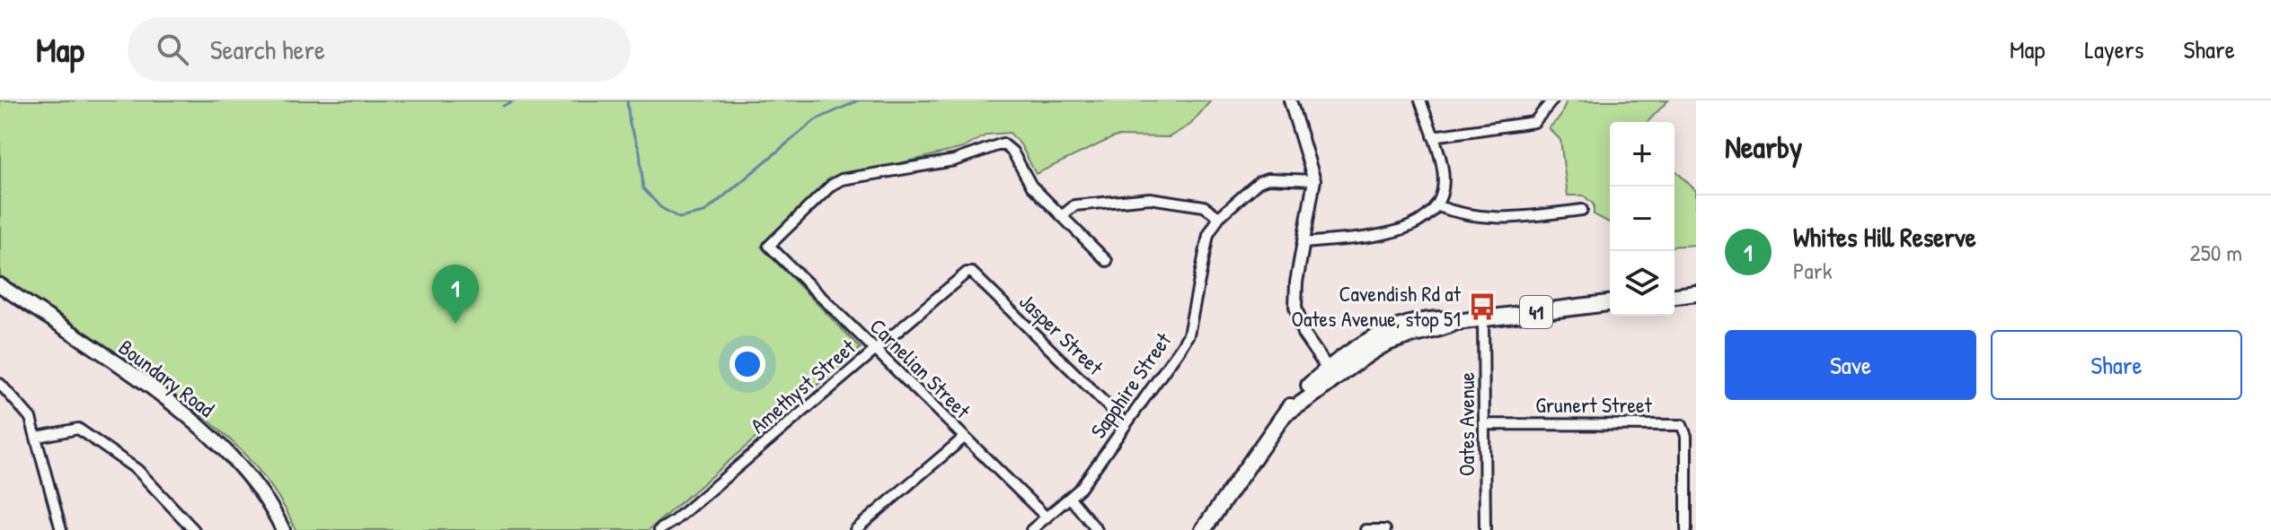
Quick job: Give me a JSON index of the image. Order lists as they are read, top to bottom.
{
  "streets": {
    "main road": ["41", "Boundary Road"],
    "street": [
      "Jasper Street",
      "Carnelian Street",
      "Sapphire Street",
      "Amethyst Street",
      "Grunert Street",
      "Oates Avenue"
    ]
  },
  "crossings": [
    ["41", "Oates Avenue"],
    ["Jasper Street", "Sapphire Street"],
    ["Jasper Street", "Amethyst Street"],
    ["Carnelian Street", "Sapphire Street"],
    ["Carnelian Street", "Amethyst Street"],
    ["Grunert Street", "Oates Avenue"]
  ],
  "places": {
    "bus stop": ["Cavendish Rd at Oates Avenue, stop 51"]
  },
  "page": {
    "header": "Map",
    "search": "Search here",
    "nav": ["Map", "Layers", "Share"],
    "heading": "Nearby",
    "map_buttons": ["+", "−"],
    "list": [
      {
        "mark": "1",
        "name": "Whites Hill Reserve",
        "note": "Park",
        "value": "250 m"
      }
    ],
    "pins": "1",
    "buttons": ["Save", "Share"]
  }
}
